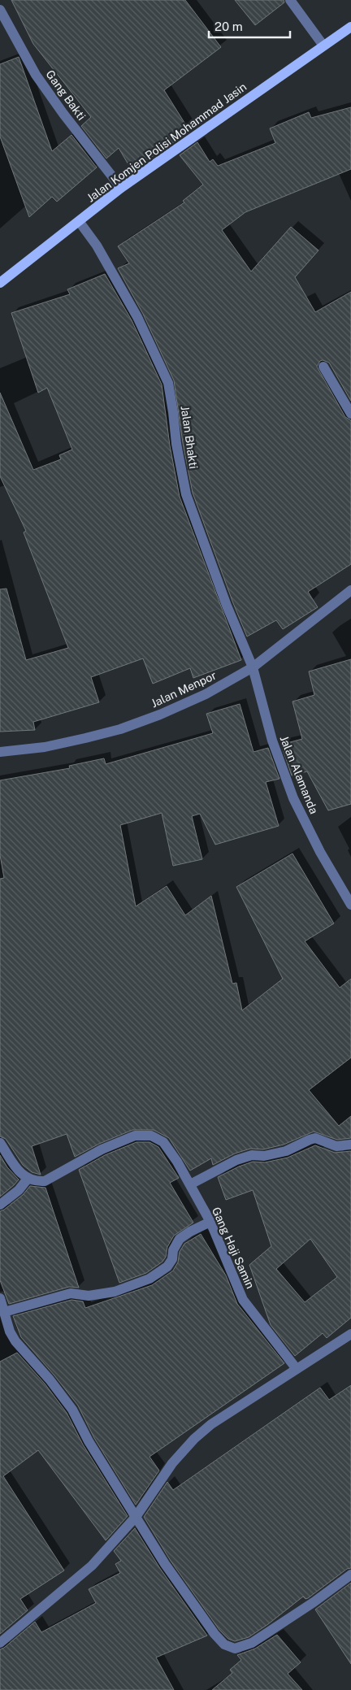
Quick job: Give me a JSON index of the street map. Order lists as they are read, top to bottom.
{
  "streets": {
    "main road": ["Jalan Komjen Polisi Mohammad Jasin"],
    "street": [
      "Gang Bakti",
      "Jalan Bhakti",
      "Jalan Menpor",
      "Jalan Alamanda",
      "Gang Haji Samin"
    ]
  },
  "crossings": [
    ["Gang Bakti", "Jalan Komjen Polisi Mohammad Jasin"],
    ["Jalan Komjen Polisi Mohammad Jasin", "Jalan Bhakti"],
    ["Jalan Bhakti", "Jalan Menpor"],
    ["Jalan Bhakti", "Jalan Alamanda"],
    ["Jalan Menpor", "Jalan Alamanda"]
  ],
  "scale_bar": "20 m"
}
